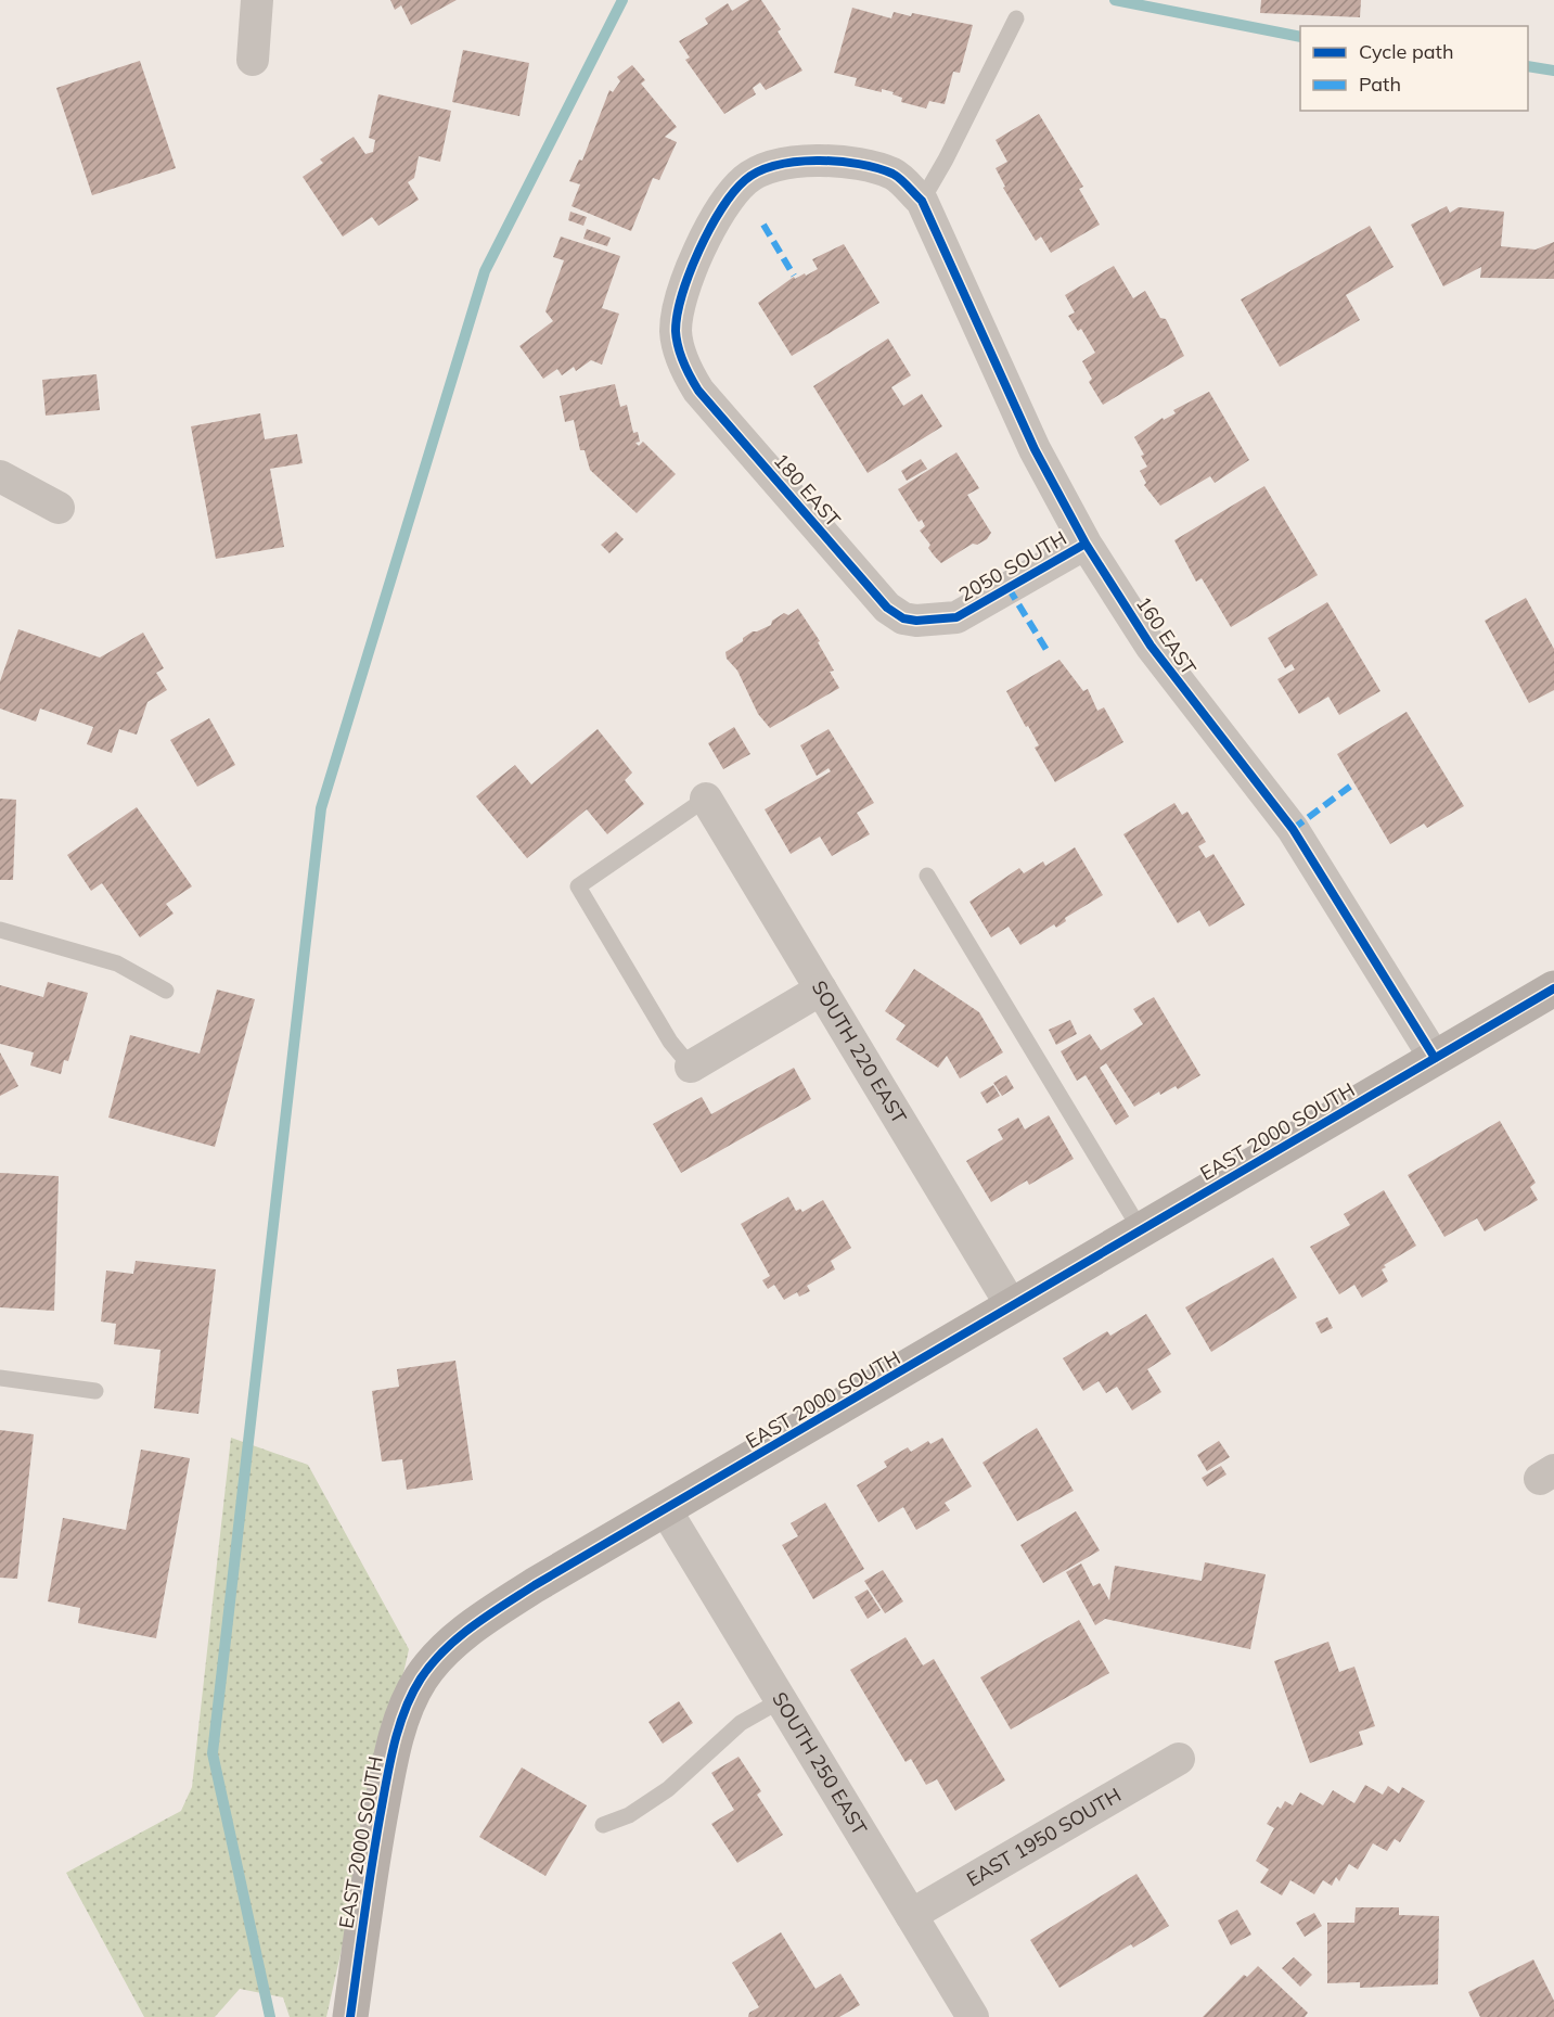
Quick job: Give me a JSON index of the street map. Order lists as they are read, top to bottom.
{
  "streets": {
    "street": [
      "180 EAST",
      "2050 SOUTH",
      "160 EAST",
      "SOUTH 220 EAST",
      "EAST 2000 SOUTH",
      "SOUTH 250 EAST",
      "EAST 1950 SOUTH"
    ]
  },
  "crossings": [
    ["180 EAST", "2050 SOUTH"],
    ["180 EAST", "160 EAST"],
    ["2050 SOUTH", "160 EAST"],
    ["160 EAST", "EAST 2000 SOUTH"],
    ["SOUTH 220 EAST", "EAST 2000 SOUTH"],
    ["EAST 2000 SOUTH", "SOUTH 250 EAST"],
    ["SOUTH 250 EAST", "EAST 1950 SOUTH"]
  ],
  "legend": ["Cycle path", "Path"]
}
